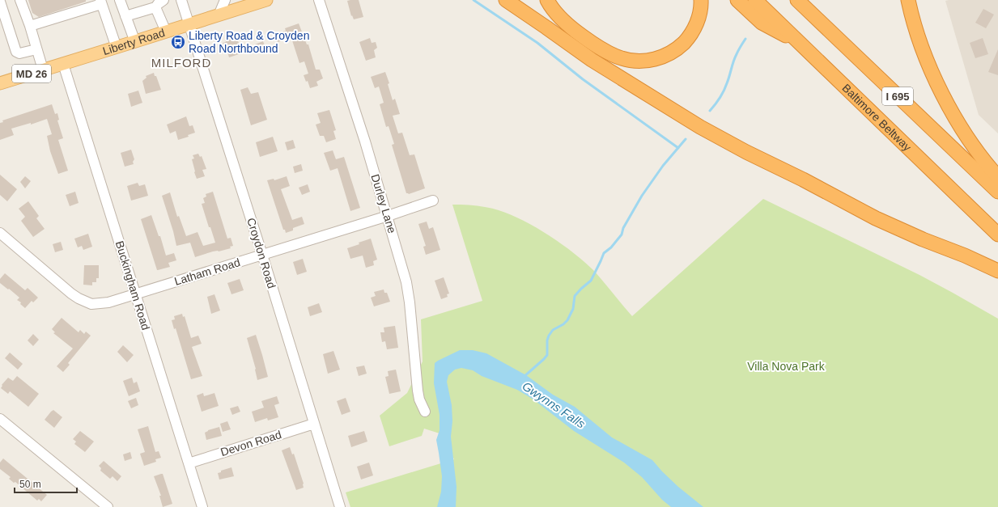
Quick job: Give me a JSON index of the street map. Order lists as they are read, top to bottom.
{
  "streets": {
    "highway": ["I 695", "Baltimore Beltway"],
    "main road": ["Liberty Road", "MD 26"],
    "street": [
      "Durley Lane",
      "Croydon Road",
      "Latham Road",
      "Buckingham Road",
      "Devon Road"
    ]
  },
  "crossings": [
    ["Liberty Road", "Croydon Road"],
    ["Liberty Road", "Buckingham Road"],
    ["Durley Lane", "Latham Road"],
    ["Croydon Road", "Latham Road"],
    ["Croydon Road", "Devon Road"],
    ["Latham Road", "Buckingham Road"],
    ["Buckingham Road", "Devon Road"]
  ],
  "districts": ["MILFORD"],
  "water": ["Gwynns Falls"],
  "parks": ["Villa Nova Park"],
  "places": {
    "bus stop": ["Liberty Road & Croyden Road Northbound"]
  },
  "scale_bar": "50 m"
}
